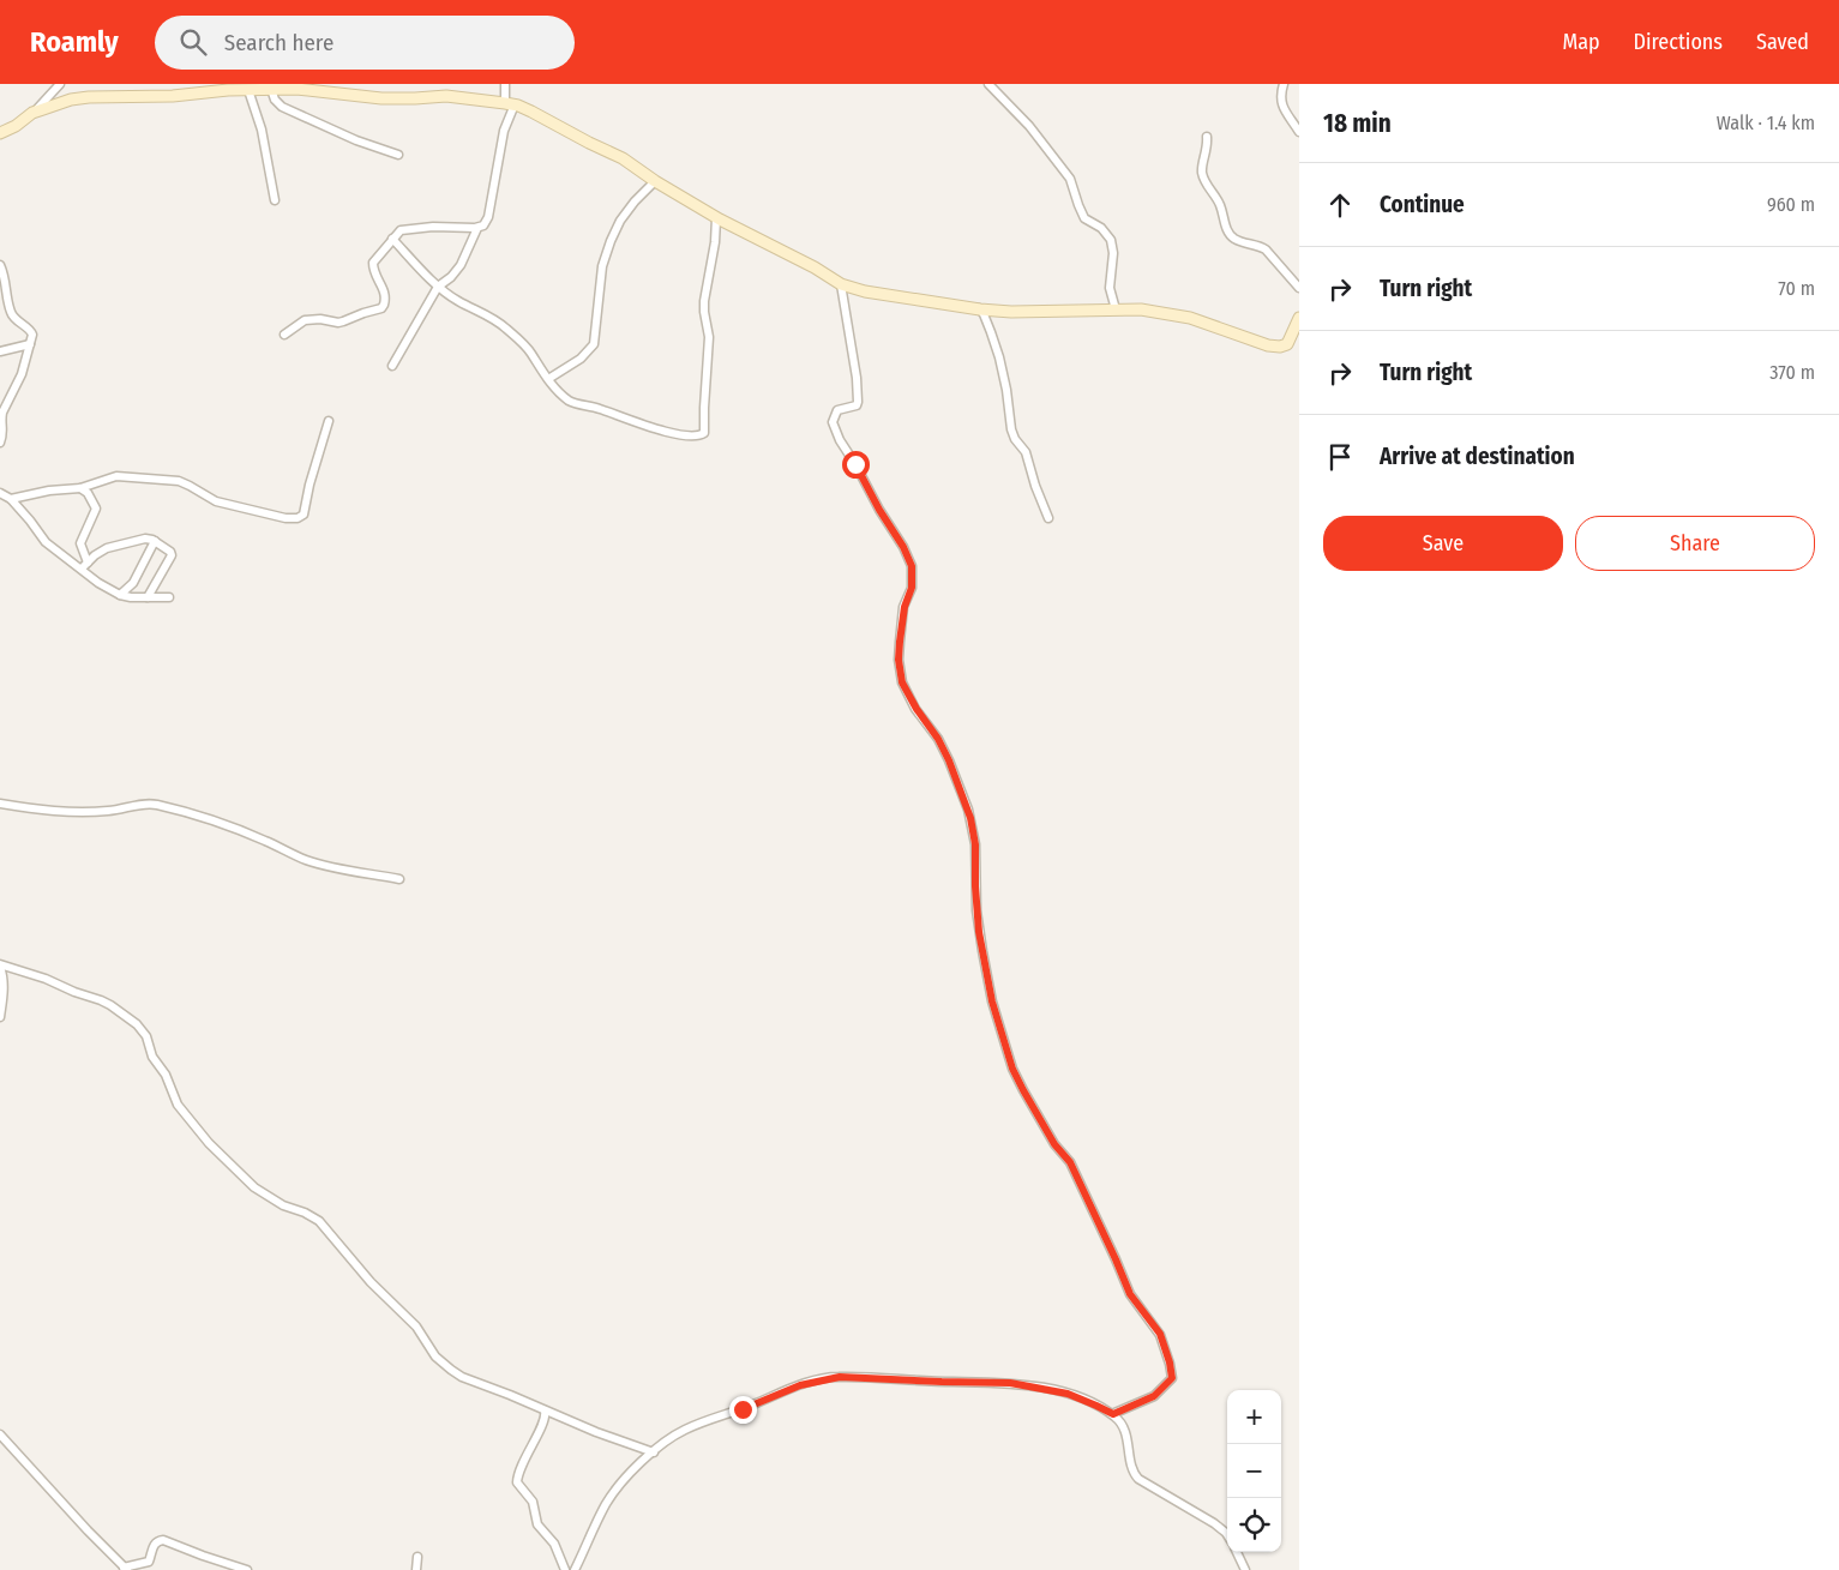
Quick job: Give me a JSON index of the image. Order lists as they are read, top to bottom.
{
  "page": {
    "header": "Roamly",
    "search": "Search here",
    "nav": ["Map", "Directions", "Saved"],
    "heading": ["18 min", "Walk · 1.4 km"],
    "list": [
      ["Continue", "960 m"],
      ["Turn right", "70 m"],
      ["Turn right", "370 m"],
      "Arrive at destination"
    ],
    "buttons": ["Save", "Share"],
    "map_buttons": ["+", "−"]
  }
}
